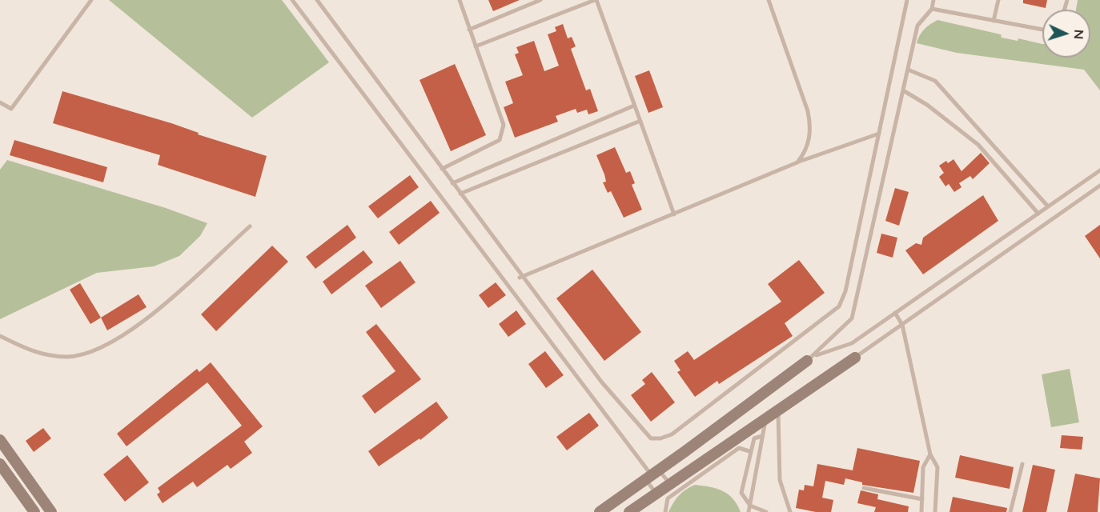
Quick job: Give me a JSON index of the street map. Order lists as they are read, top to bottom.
{
  "north": "right"
}
